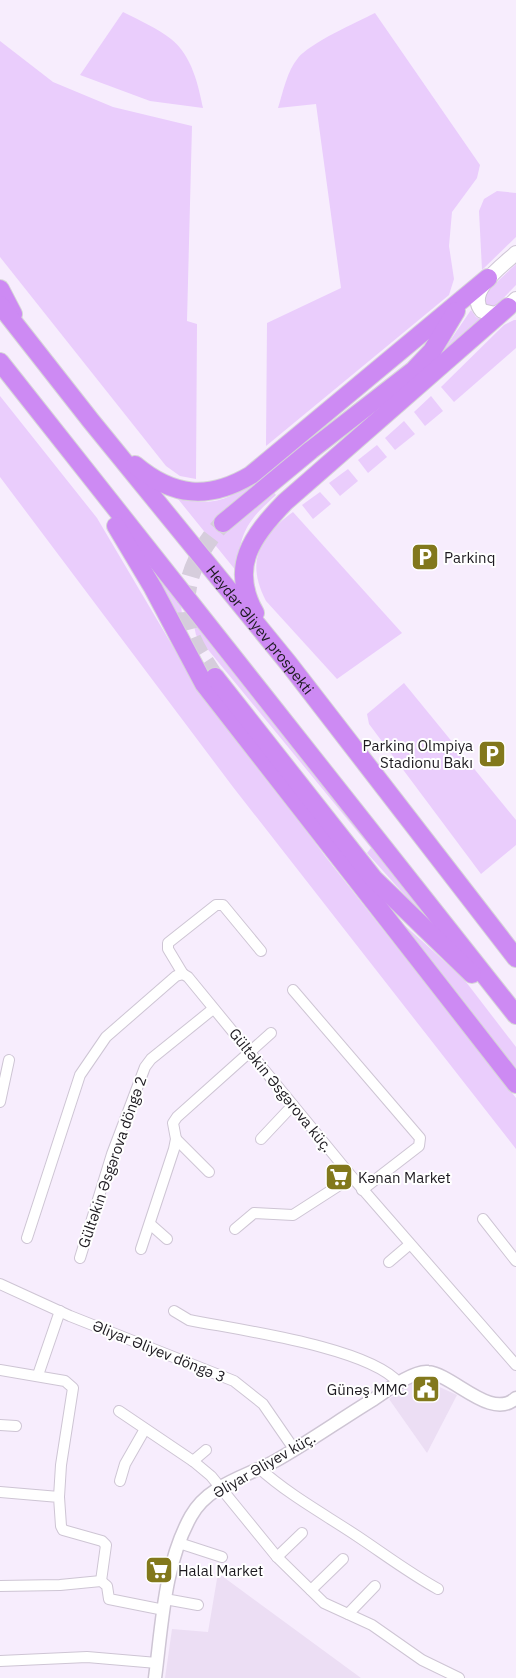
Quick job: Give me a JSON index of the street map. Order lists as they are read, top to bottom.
{
  "streets": {
    "highway": ["Heydər Əliyev prospekti"],
    "street": [
      "Gültəkin Əsgərova küç.",
      "Gültəkin Əsgərova döngə 2",
      "Əliyar Əliyev döngə 3",
      "Əliyar Əliyev küç."
    ]
  },
  "crossings": [
    ["Gültəkin Əsgərova küç.", "Gültəkin Əsgərova döngə 2"],
    ["Əliyar Əliyev döngə 3", "Əliyar Əliyev küç."]
  ],
  "places": {
    "parking": ["Parkinq", "Parkinq Olmpiya Stadionu Bakı"],
    "supermarket": ["Kənan Market", "Halal Market"],
    "public building": ["Günəş MMC"]
  }
}
